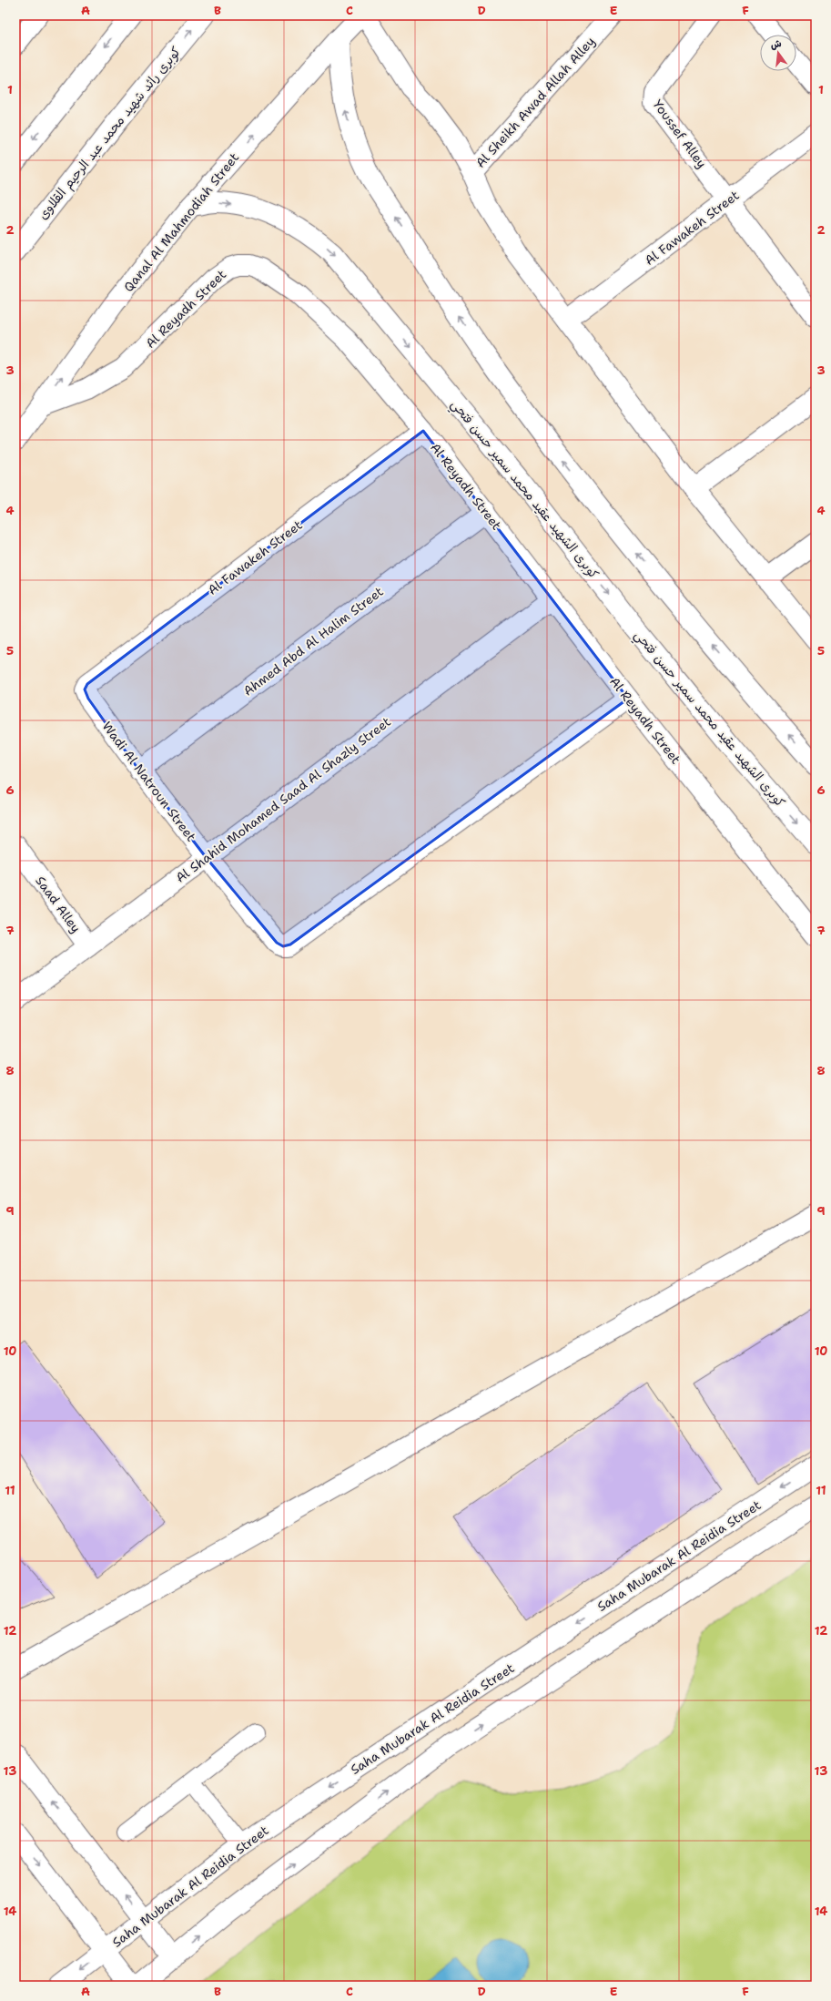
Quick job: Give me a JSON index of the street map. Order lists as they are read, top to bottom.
{
  "streets": {
    "street": [
      "Al Sheikh Awad Allah Alley",
      "كوبرى رائد شهيد محمد عبد الرحيم القلاوى",
      "Youssef Alley",
      "Qanal Al Mahmodiah Street",
      "Al Fawakeh Street",
      "Al Reyadh Street",
      "كوبرى الشهيد عقيد محمد سمير حسن فتحي",
      "Ahmed Abd Al Halim Street",
      "Wadi Al Natroun Street",
      "Al Shahid Mohamed Saad Al Shazly Street",
      "Saad Alley",
      "Saha Mubarak Al Reidia Street"
    ]
  },
  "crossings": [
    ["Youssef Alley", "Al Fawakeh Street"],
    ["Qanal Al Mahmodiah Street", "Al Reyadh Street"],
    ["Qanal Al Mahmodiah Street", "كوبرى الشهيد عقيد محمد سمير حسن فتحي"],
    ["Al Fawakeh Street", "Al Reyadh Street"],
    ["Al Fawakeh Street", "Wadi Al Natroun Street"],
    ["Al Reyadh Street", "Ahmed Abd Al Halim Street"],
    ["Al Reyadh Street", "Wadi Al Natroun Street"],
    ["Al Reyadh Street", "Al Shahid Mohamed Saad Al Shazly Street"],
    ["Ahmed Abd Al Halim Street", "Wadi Al Natroun Street"],
    ["Wadi Al Natroun Street", "Al Shahid Mohamed Saad Al Shazly Street"],
    ["Al Shahid Mohamed Saad Al Shazly Street", "Saad Alley"]
  ],
  "north": "top",
  "grid": {
    "columns": [
      "A",
      "B",
      "C",
      "D",
      "E",
      "F"
    ],
    "rows": [
      "1",
      "2",
      "3",
      "4",
      "5",
      "6",
      "7",
      "8",
      "9",
      "10",
      "11",
      "12",
      "13",
      "14"
    ]
  }
}
